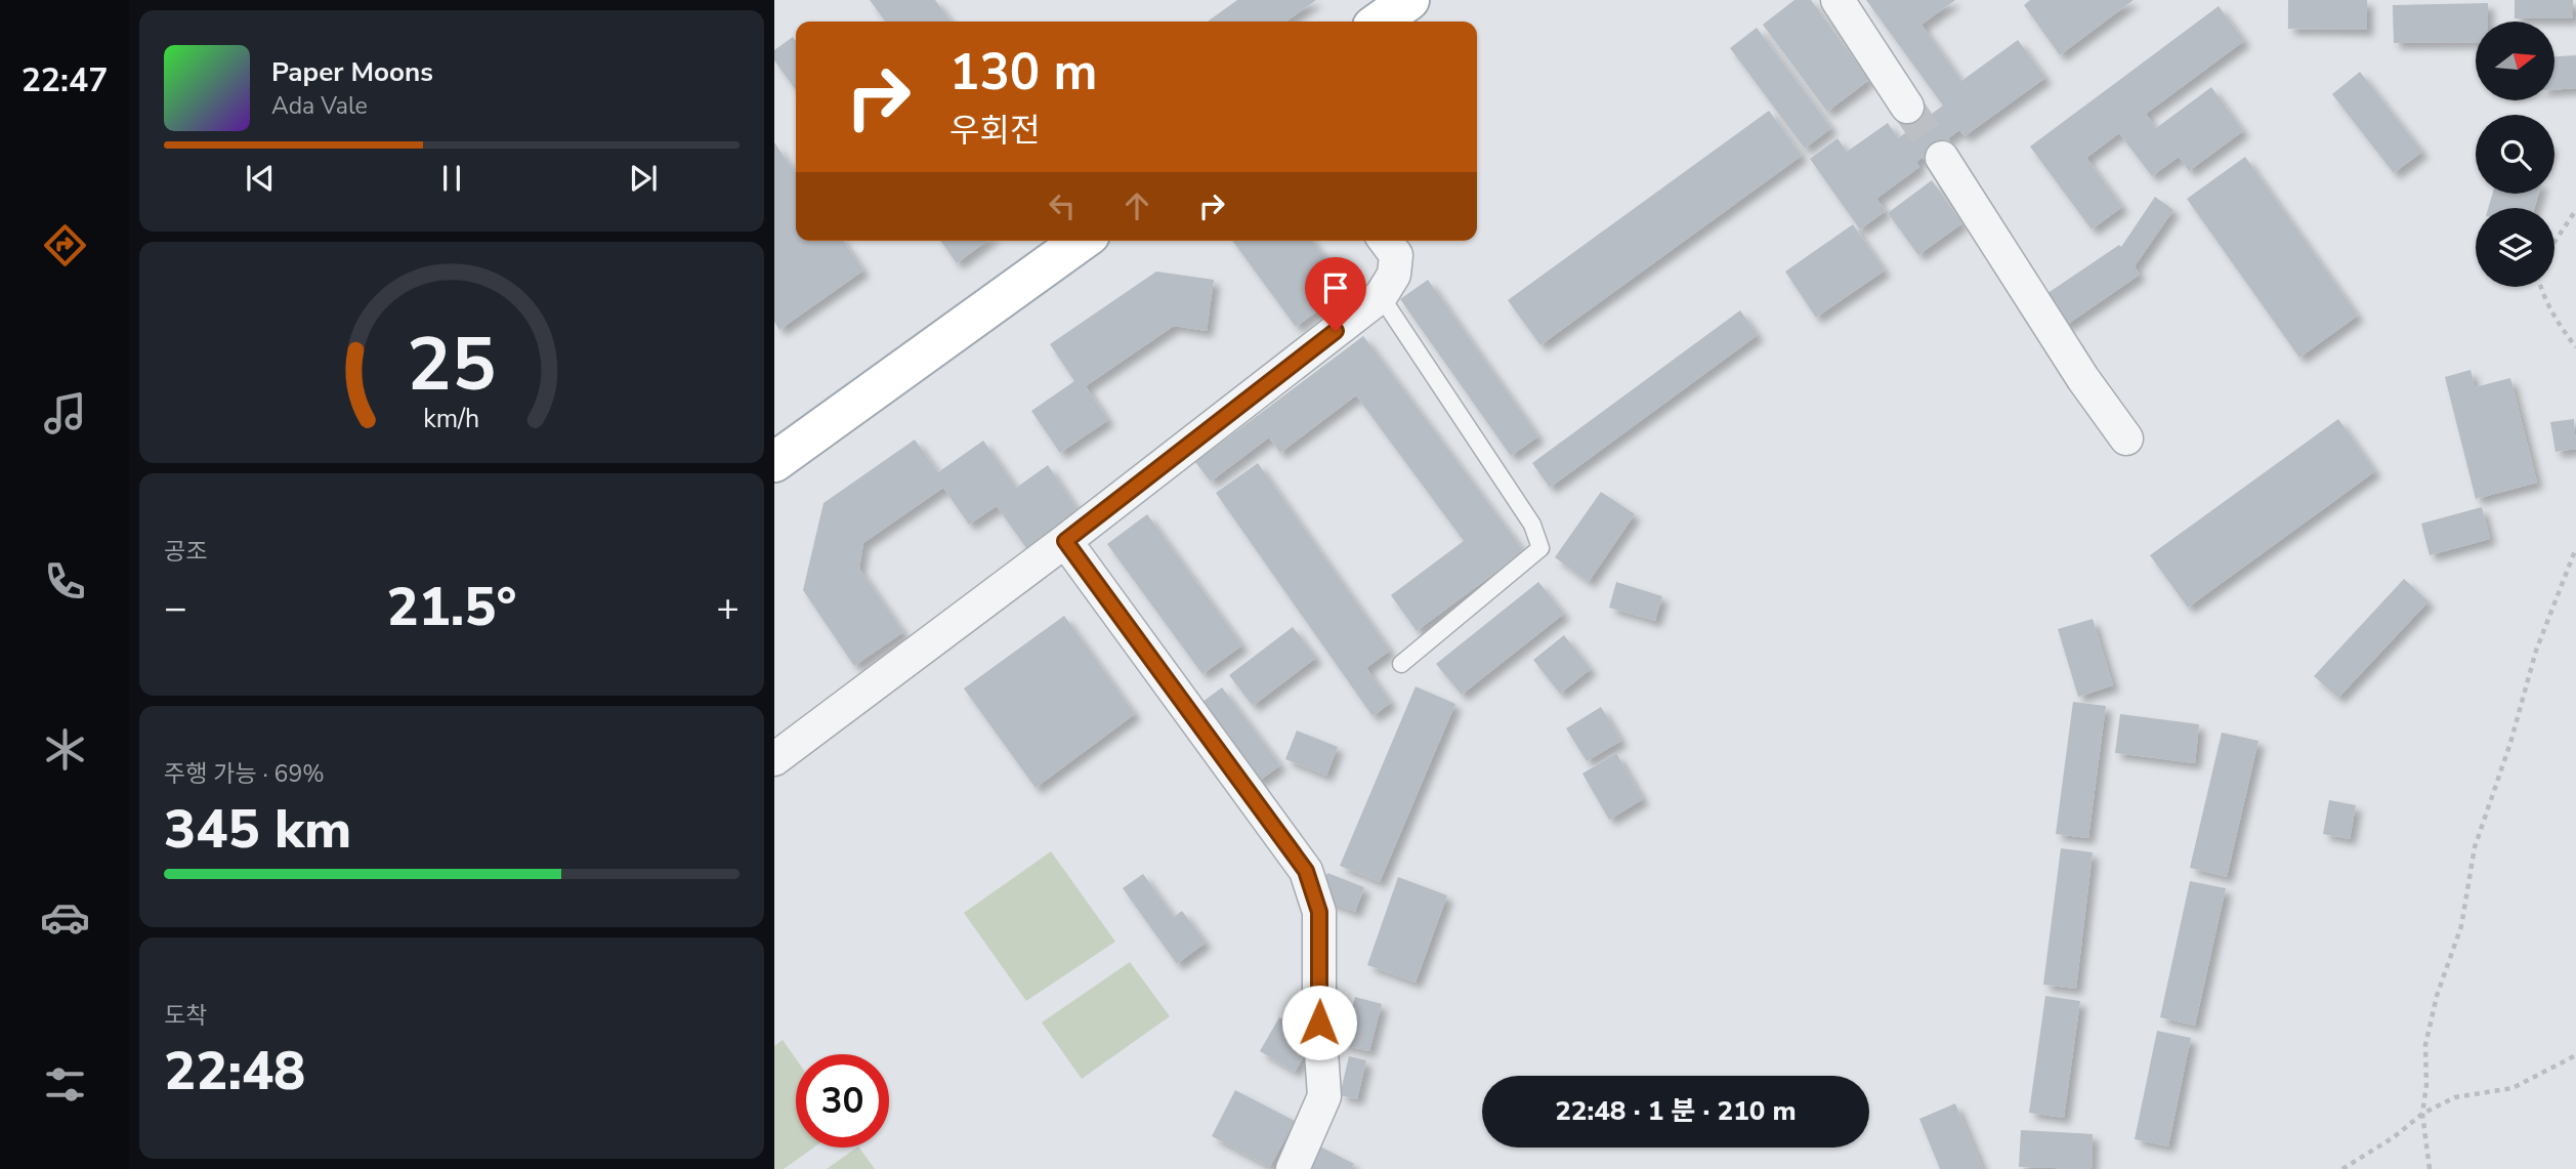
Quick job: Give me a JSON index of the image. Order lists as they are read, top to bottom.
{
  "north": "right",
  "page": {
    "tabs": "22:47",
    "turn": ["130 m", "우회전"],
    "song": ["Paper Moons", "Ada Vale"],
    "tile": [
      "공조",
      ["주행 가능 · 69%", "345 km"],
      ["도착", "22:48"]
    ],
    "heat": ["−", "21.5°", "+"],
    "limit": "30",
    "trip": "22:48 · 1 분 · 210 m",
    "gauge": ["25", "km/h"]
  }
}
